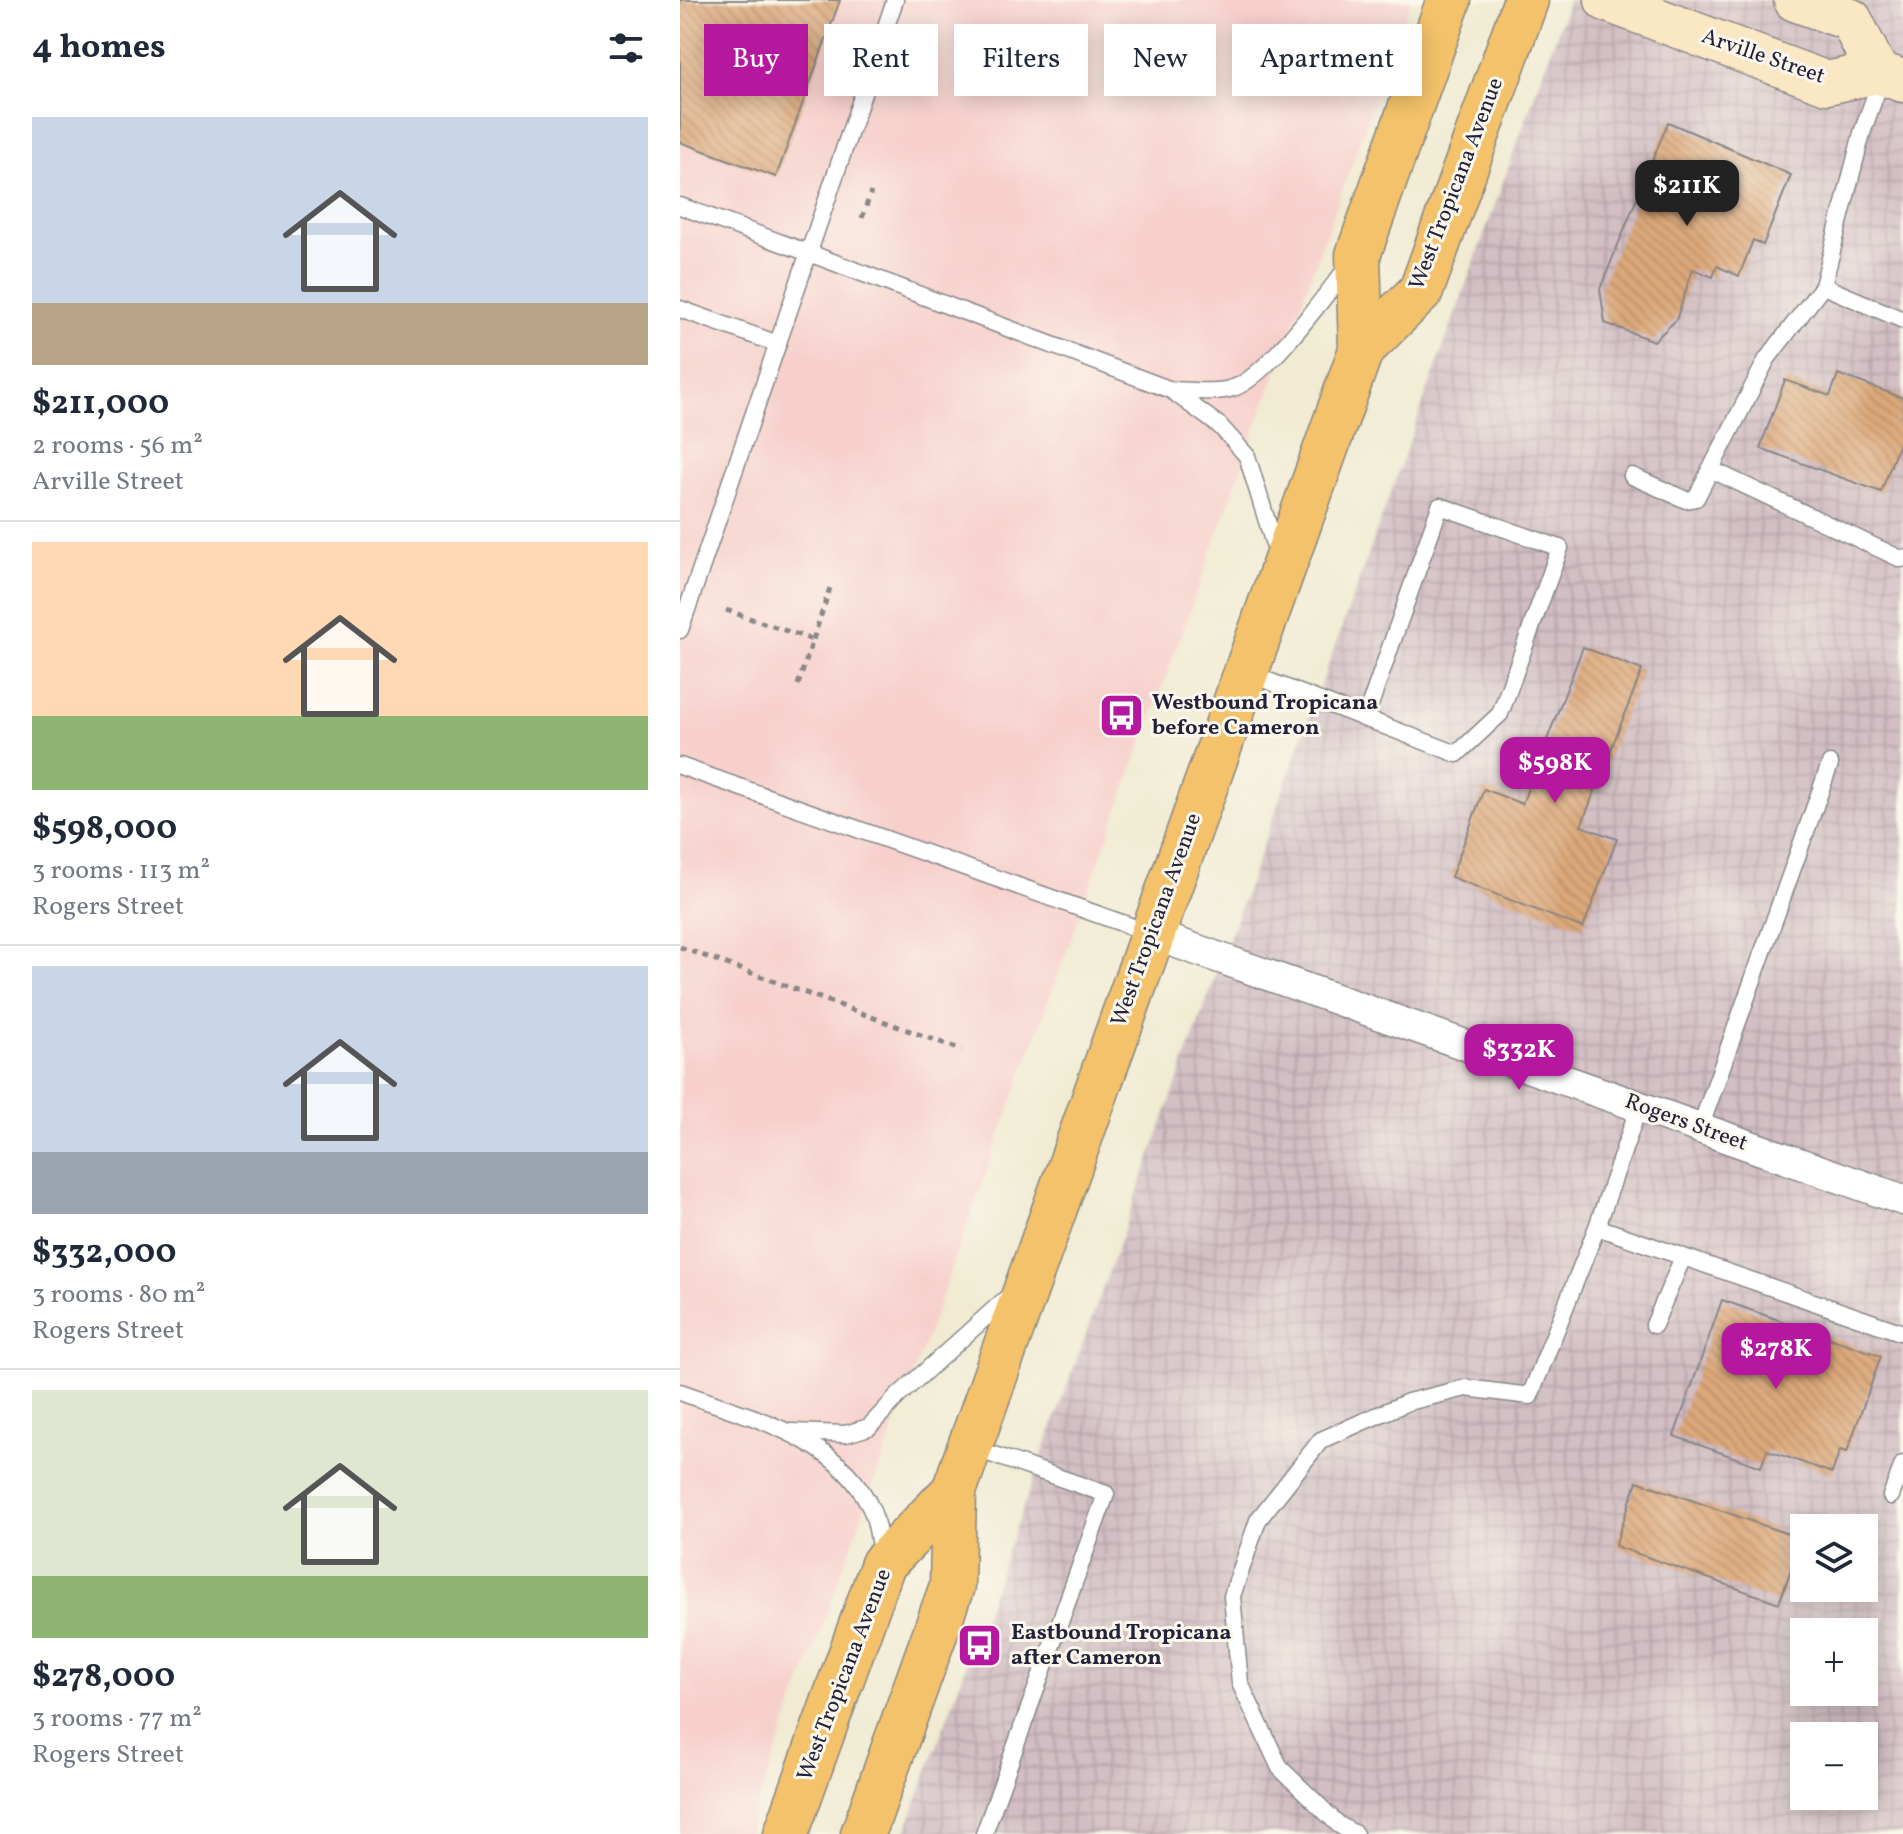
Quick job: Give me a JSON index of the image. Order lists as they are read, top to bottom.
{
  "streets": {
    "main road": ["West Tropicana Avenue"],
    "street": ["Arville Street", "Rogers Street"]
  },
  "crossings": [
    ["West Tropicana Avenue", "Rogers Street"]
  ],
  "places": {
    "bus stop": ["Westbound Tropicana before Cameron", "Eastbound Tropicana after Cameron"]
  },
  "page": {
    "heading": "4 homes",
    "chip": [
      "Buy",
      "Rent",
      "Filters",
      "New",
      "Apartment"
    ],
    "list": [
      {
        "name": "$211,000",
        "note": "2 rooms · 56 m² · Arville Street"
      },
      {
        "name": "$598,000",
        "note": "3 rooms · 113 m² · Rogers Street"
      },
      {
        "name": "$332,000",
        "note": "3 rooms · 80 m² · Rogers Street"
      },
      {
        "name": "$278,000",
        "note": "3 rooms · 77 m² · Rogers Street"
      }
    ],
    "price": [
      "$211K",
      "$598K",
      "$332K",
      "$278K"
    ],
    "map_buttons": ["+", "−"]
  }
}
